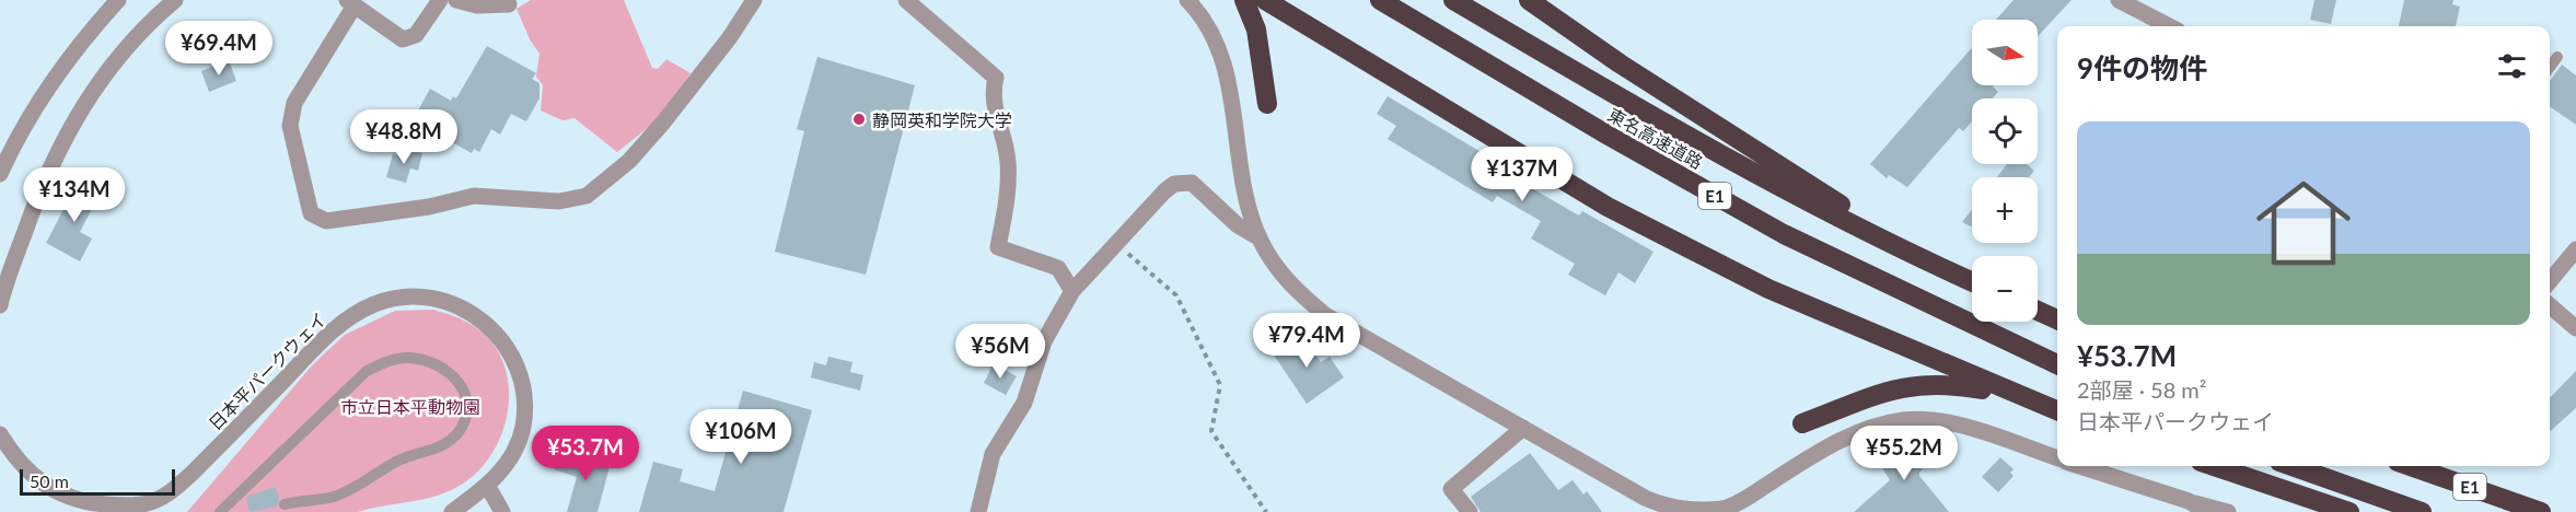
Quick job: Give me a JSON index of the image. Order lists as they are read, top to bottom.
{
  "streets": {
    "highway": ["東名高速道路", "E1"],
    "street": ["日本平パークウェイ"]
  },
  "parks": ["市立日本平動物園"],
  "places": ["静岡英和学院大学"],
  "scale_bar": "50 m",
  "north": "right",
  "page": {
    "map_buttons": ["+", "−"],
    "price": [
      "¥69.4M",
      "¥48.8M",
      "¥137M",
      "¥134M",
      "¥79.4M",
      "¥56M",
      "¥106M",
      "¥53.7M",
      "¥55.2M"
    ],
    "heading": "9件の物件",
    "list": [
      {
        "name": "¥53.7M",
        "note": "2部屋 · 58 m² · 日本平パークウェイ"
      }
    ],
    "scale": "50 m"
  }
}
